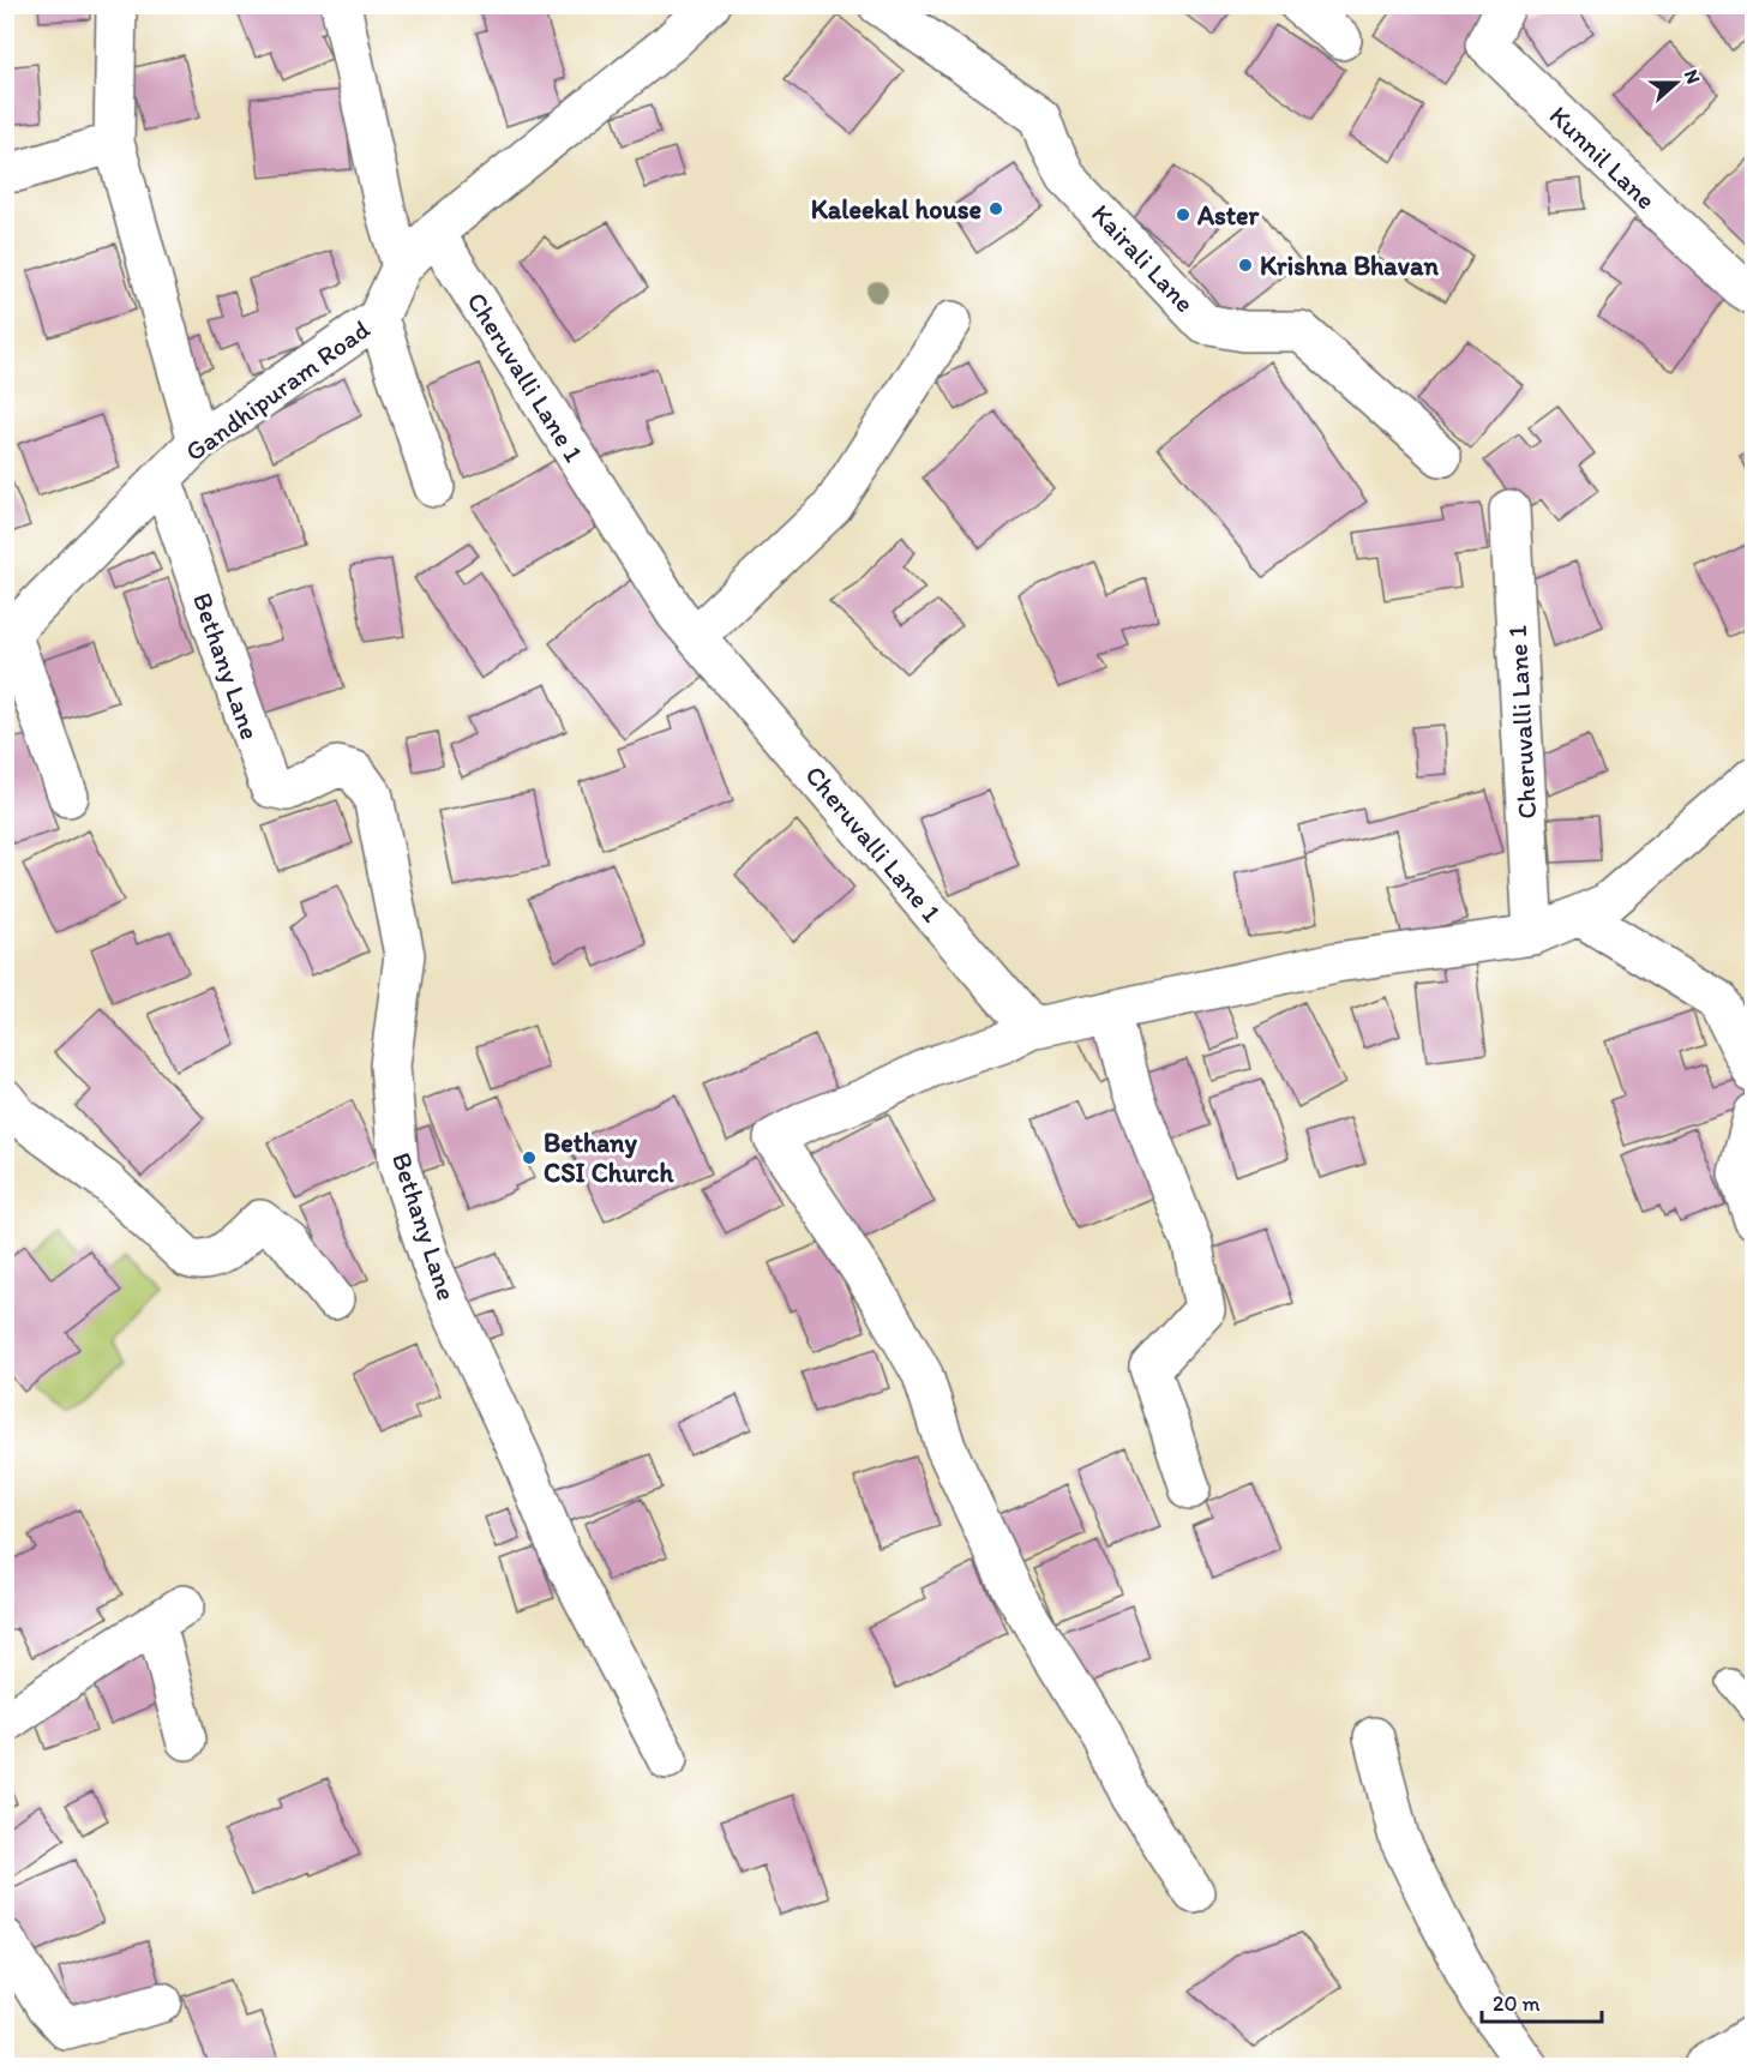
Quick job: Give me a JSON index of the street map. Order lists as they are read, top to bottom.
{
  "streets": {
    "street": [
      "Kunnil Lane",
      "Kairali Lane",
      "Cheruvalli Lane 1",
      "Gandhipuram Road",
      "Bethany Lane"
    ]
  },
  "crossings": [
    ["Cheruvalli Lane 1", "Gandhipuram Road"],
    ["Gandhipuram Road", "Bethany Lane"]
  ],
  "places": [
    "Kaleekal house",
    "Aster",
    "Krishna Bhavan",
    "Bethany CSI Church"
  ],
  "scale_bar": "20 m",
  "north": "right"
}
